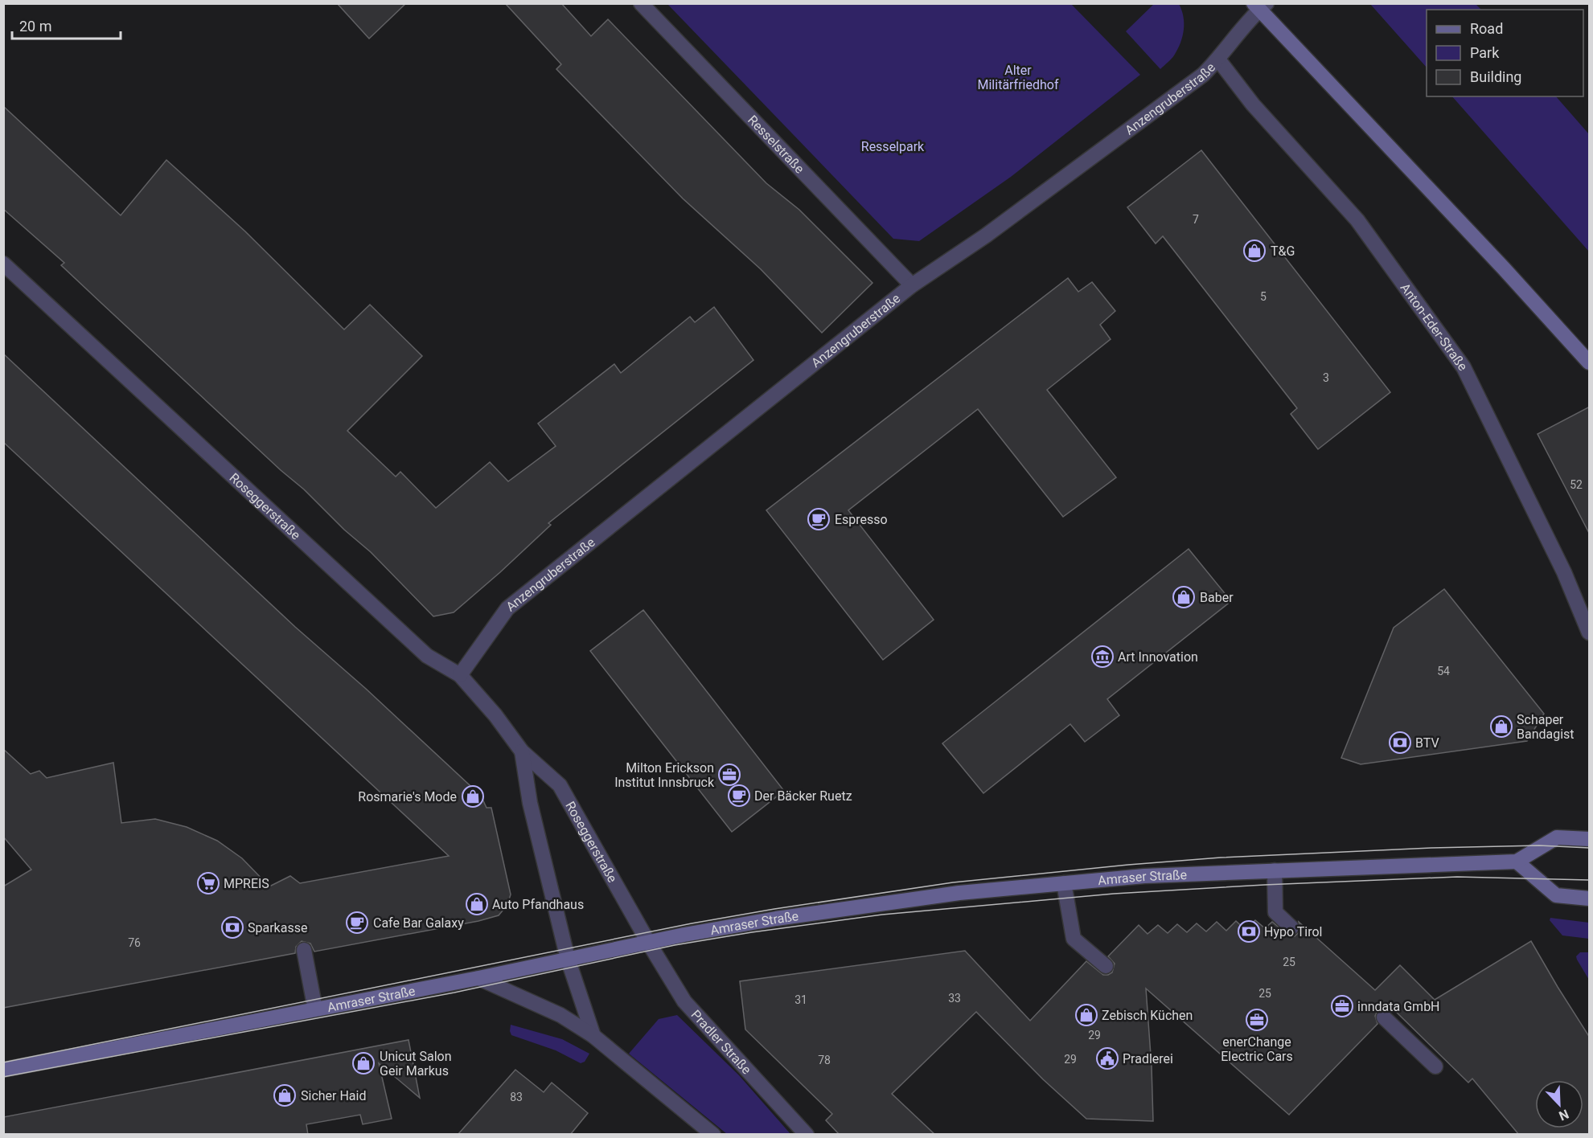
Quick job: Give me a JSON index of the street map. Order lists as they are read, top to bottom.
{
  "streets": {
    "street": [
      "Anzengruberstraße",
      "Resselstraße",
      "Anton-Eder-Straße",
      "Roseggerstraße",
      "Amraser Straße",
      "Pradler Straße"
    ]
  },
  "crossings": [
    ["Anzengruberstraße", "Resselstraße"],
    ["Anzengruberstraße", "Anton-Eder-Straße"],
    ["Anzengruberstraße", "Roseggerstraße"],
    ["Roseggerstraße", "Amraser Straße"],
    ["Roseggerstraße", "Pradler Straße"],
    ["Amraser Straße", "Pradler Straße"]
  ],
  "parks": ["Alter Militärfriedhof", "Resselpark"],
  "places": {
    "shop": [
      "T&G",
      "Baber",
      "Schaper Bandagist",
      "Rosmarie's Mode",
      "Auto Pfandhaus",
      "Zebisch Küchen",
      "Unicut Salon Geir Markus",
      "Sicher Haid"
    ],
    "cafe": ["Espresso", "Der Bäcker Ruetz", "Cafe Bar Galaxy"],
    "museum": ["Art Innovation"],
    "bank": ["BTV", "Sparkasse", "Hypo Tirol"],
    "office": ["Milton Erickson Institut Innsbruck", "inndata GmbH", "enerChange Electric Cars"],
    "supermarket": ["MPREIS"],
    "public building": ["Pradlerei"]
  },
  "house_numbers": [
    "7",
    "5",
    "3",
    "52",
    "54",
    "76",
    "25",
    "25",
    "33",
    "31",
    "29",
    "29",
    "78",
    "83"
  ],
  "legend": ["Road", "Park", "Building"],
  "scale_bar": "20 m",
  "north": "bottom right"
}
